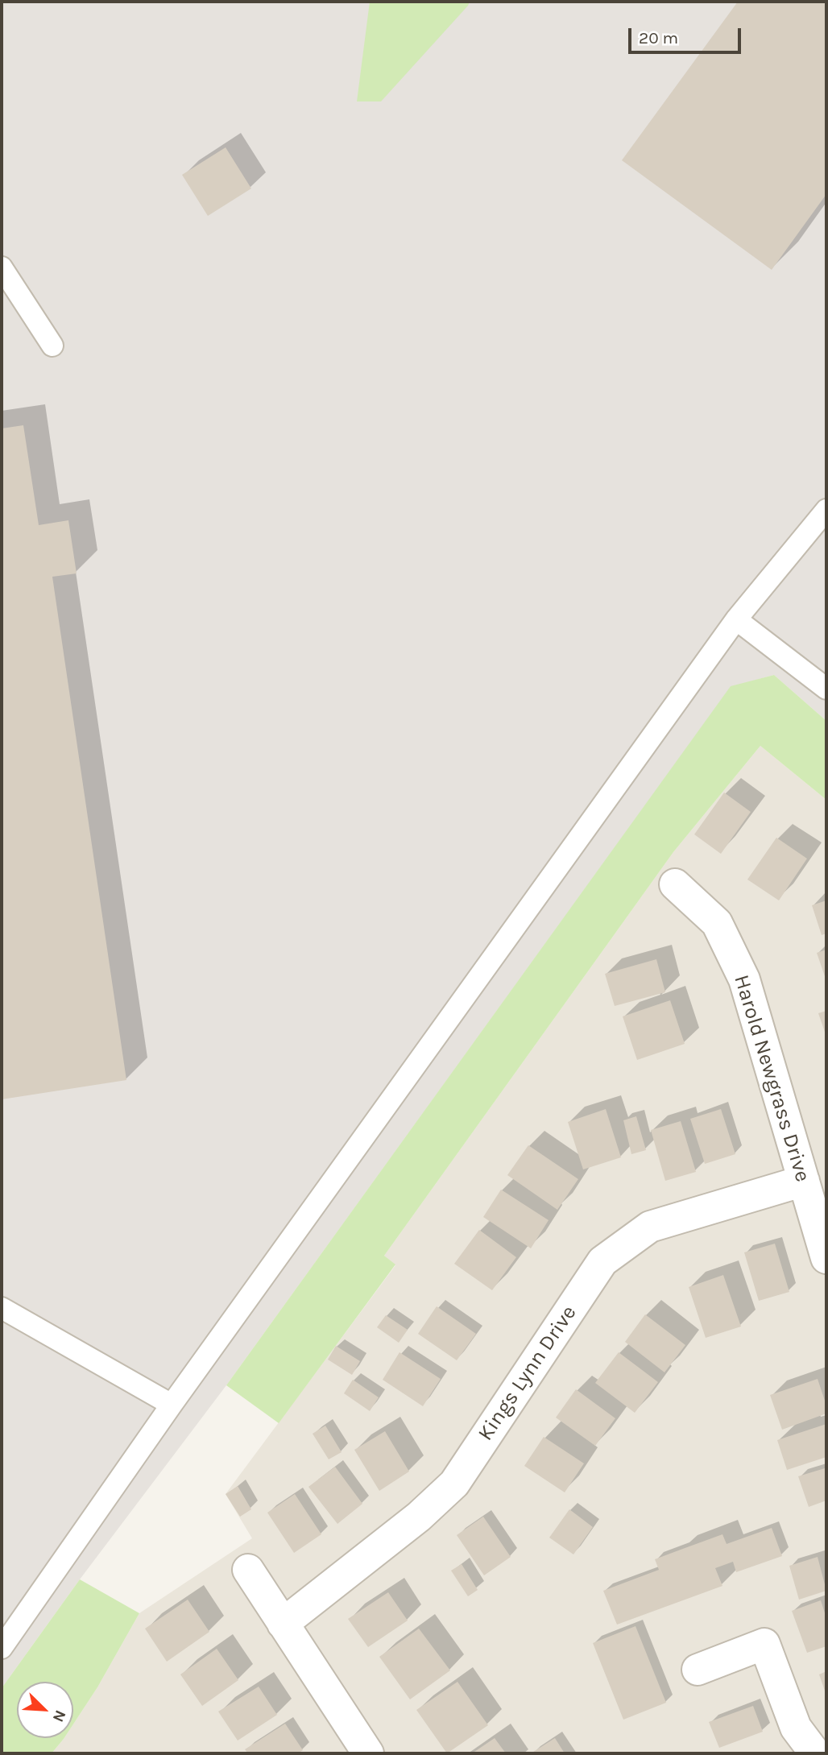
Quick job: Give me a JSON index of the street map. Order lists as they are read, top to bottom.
{
  "streets": {
    "street": ["Harold Newgrass Drive", "Kings Lynn Drive"]
  },
  "crossings": [
    ["Harold Newgrass Drive", "Kings Lynn Drive"]
  ],
  "scale_bar": "20 m",
  "north": "bottom right"
}
